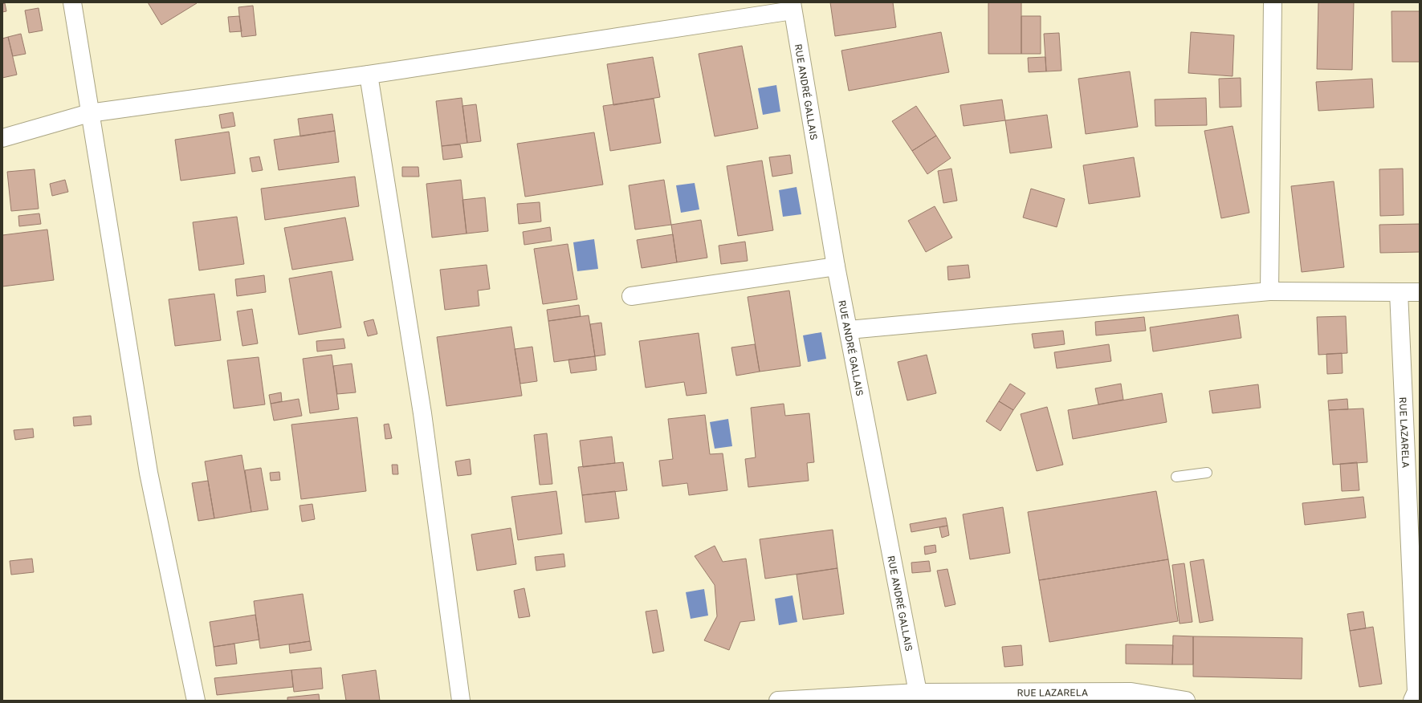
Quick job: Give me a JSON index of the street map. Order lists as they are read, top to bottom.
{
  "streets": {
    "street": ["RUE ANDRÉ GALLAIS", "RUE LAZARELA"]
  },
  "crossings": [
    ["RUE ANDRÉ GALLAIS", "RUE LAZARELA"]
  ]
}
